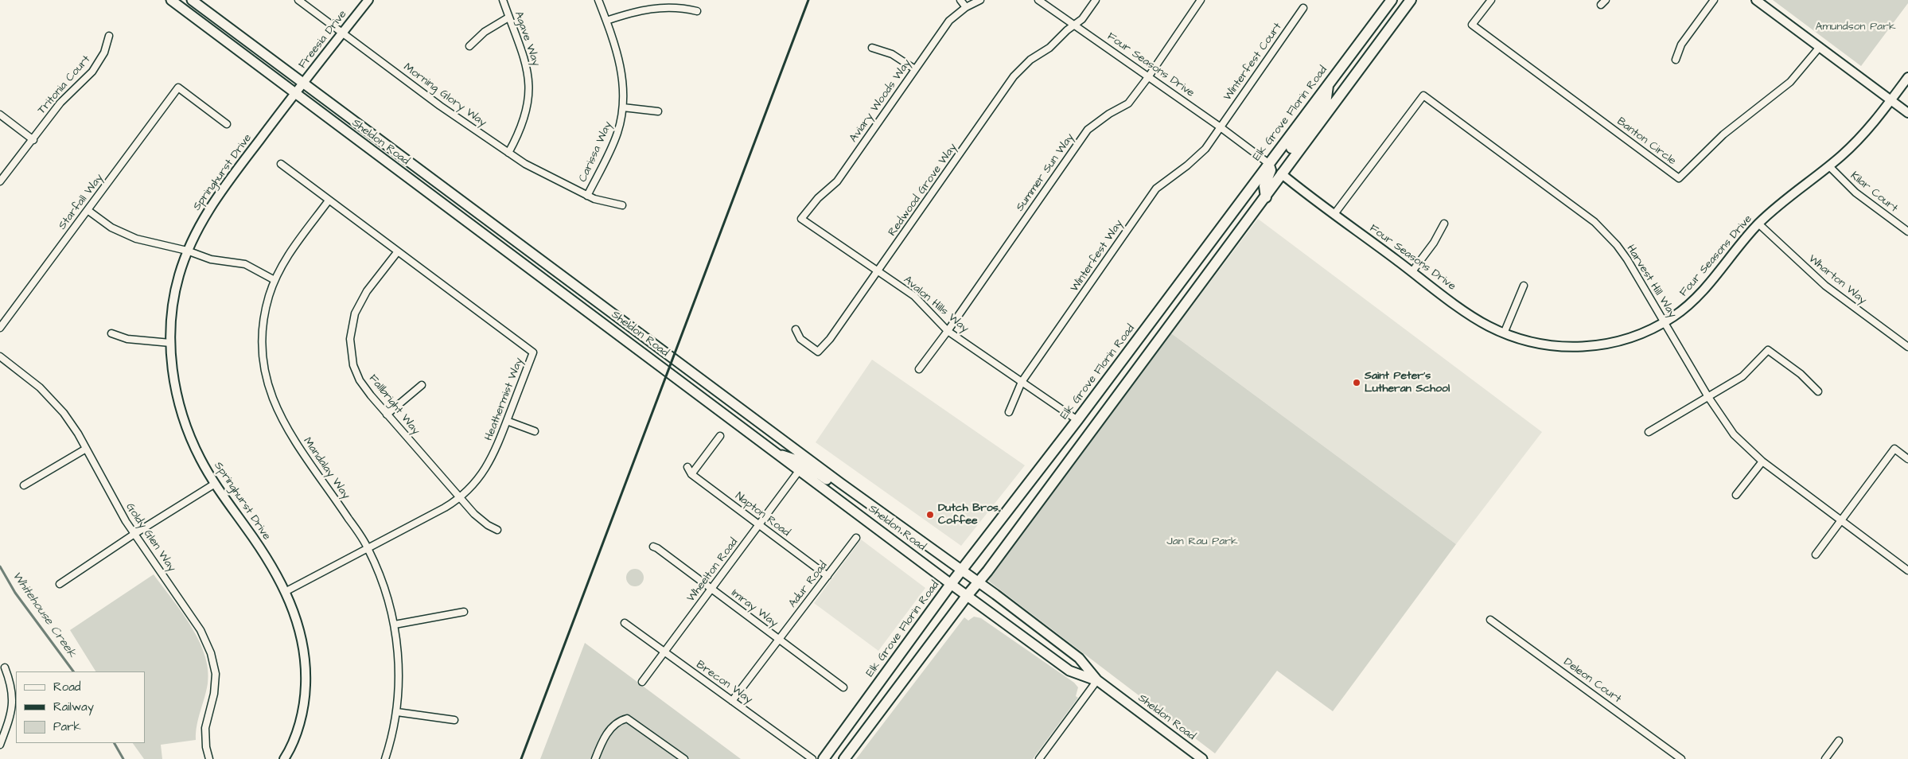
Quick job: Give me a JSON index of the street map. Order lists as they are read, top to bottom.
{
  "streets": {
    "main road": ["Elk Grove Florin Road", "Sheldon Road"],
    "street": [
      "Agave Way",
      "Freesia Drive",
      "Winterfest Court",
      "Four Seasons Drive",
      "Tritonia Court",
      "Morning Glory Way",
      "Aviary Woods Way",
      "Banton Circle",
      "Carissa Way",
      "Springhurst Drive",
      "Summer Sun Way",
      "Redwood Grove Way",
      "Kilar Court",
      "Starfall Way",
      "Winterfest Way",
      "Wharton Way",
      "Harvest Hill Way",
      "Avalon Hills Way",
      "Heathermist Way",
      "Fallbright Way",
      "Mandalay Way",
      "Napton Road",
      "Goldy Glen Way",
      "Wheelton Road",
      "Adur Road",
      "Imray Way",
      "Deleon Court",
      "Brecon Way"
    ]
  },
  "crossings": [
    ["Agave Way", "Morning Glory Way"],
    ["Freesia Drive", "Morning Glory Way"],
    ["Freesia Drive", "Sheldon Road"],
    ["Freesia Drive", "Springhurst Drive"],
    ["Winterfest Court", "Four Seasons Drive"],
    ["Winterfest Court", "Winterfest Way"],
    ["Four Seasons Drive", "Elk Grove Florin Road"],
    ["Four Seasons Drive", "Summer Sun Way"],
    ["Four Seasons Drive", "Redwood Grove Way"],
    ["Four Seasons Drive", "Kilar Court"],
    ["Four Seasons Drive", "Winterfest Way"],
    ["Four Seasons Drive", "Wharton Way"],
    ["Four Seasons Drive", "Harvest Hill Way"],
    ["Morning Glory Way", "Carissa Way"],
    ["Aviary Woods Way", "Avalon Hills Way"],
    ["Elk Grove Florin Road", "Sheldon Road"],
    ["Elk Grove Florin Road", "Avalon Hills Way"],
    ["Sheldon Road", "Springhurst Drive"],
    ["Sheldon Road", "Wheelton Road"],
    ["Springhurst Drive", "Heathermist Way"],
    ["Summer Sun Way", "Avalon Hills Way"],
    ["Redwood Grove Way", "Avalon Hills Way"],
    ["Winterfest Way", "Avalon Hills Way"],
    ["Heathermist Way", "Fallbright Way"],
    ["Heathermist Way", "Mandalay Way"],
    ["Napton Road", "Wheelton Road"],
    ["Napton Road", "Adur Road"],
    ["Wheelton Road", "Imray Way"],
    ["Wheelton Road", "Brecon Way"],
    ["Adur Road", "Imray Way"],
    ["Adur Road", "Brecon Way"]
  ],
  "water": ["Whitehouse Creek"],
  "parks": ["Amundson Park", "Jan Rau Park"],
  "places": ["Saint Peter's Lutheran School", "Dutch Bros. Coffee"],
  "legend": ["Road", "Railway", "Park"]
}
